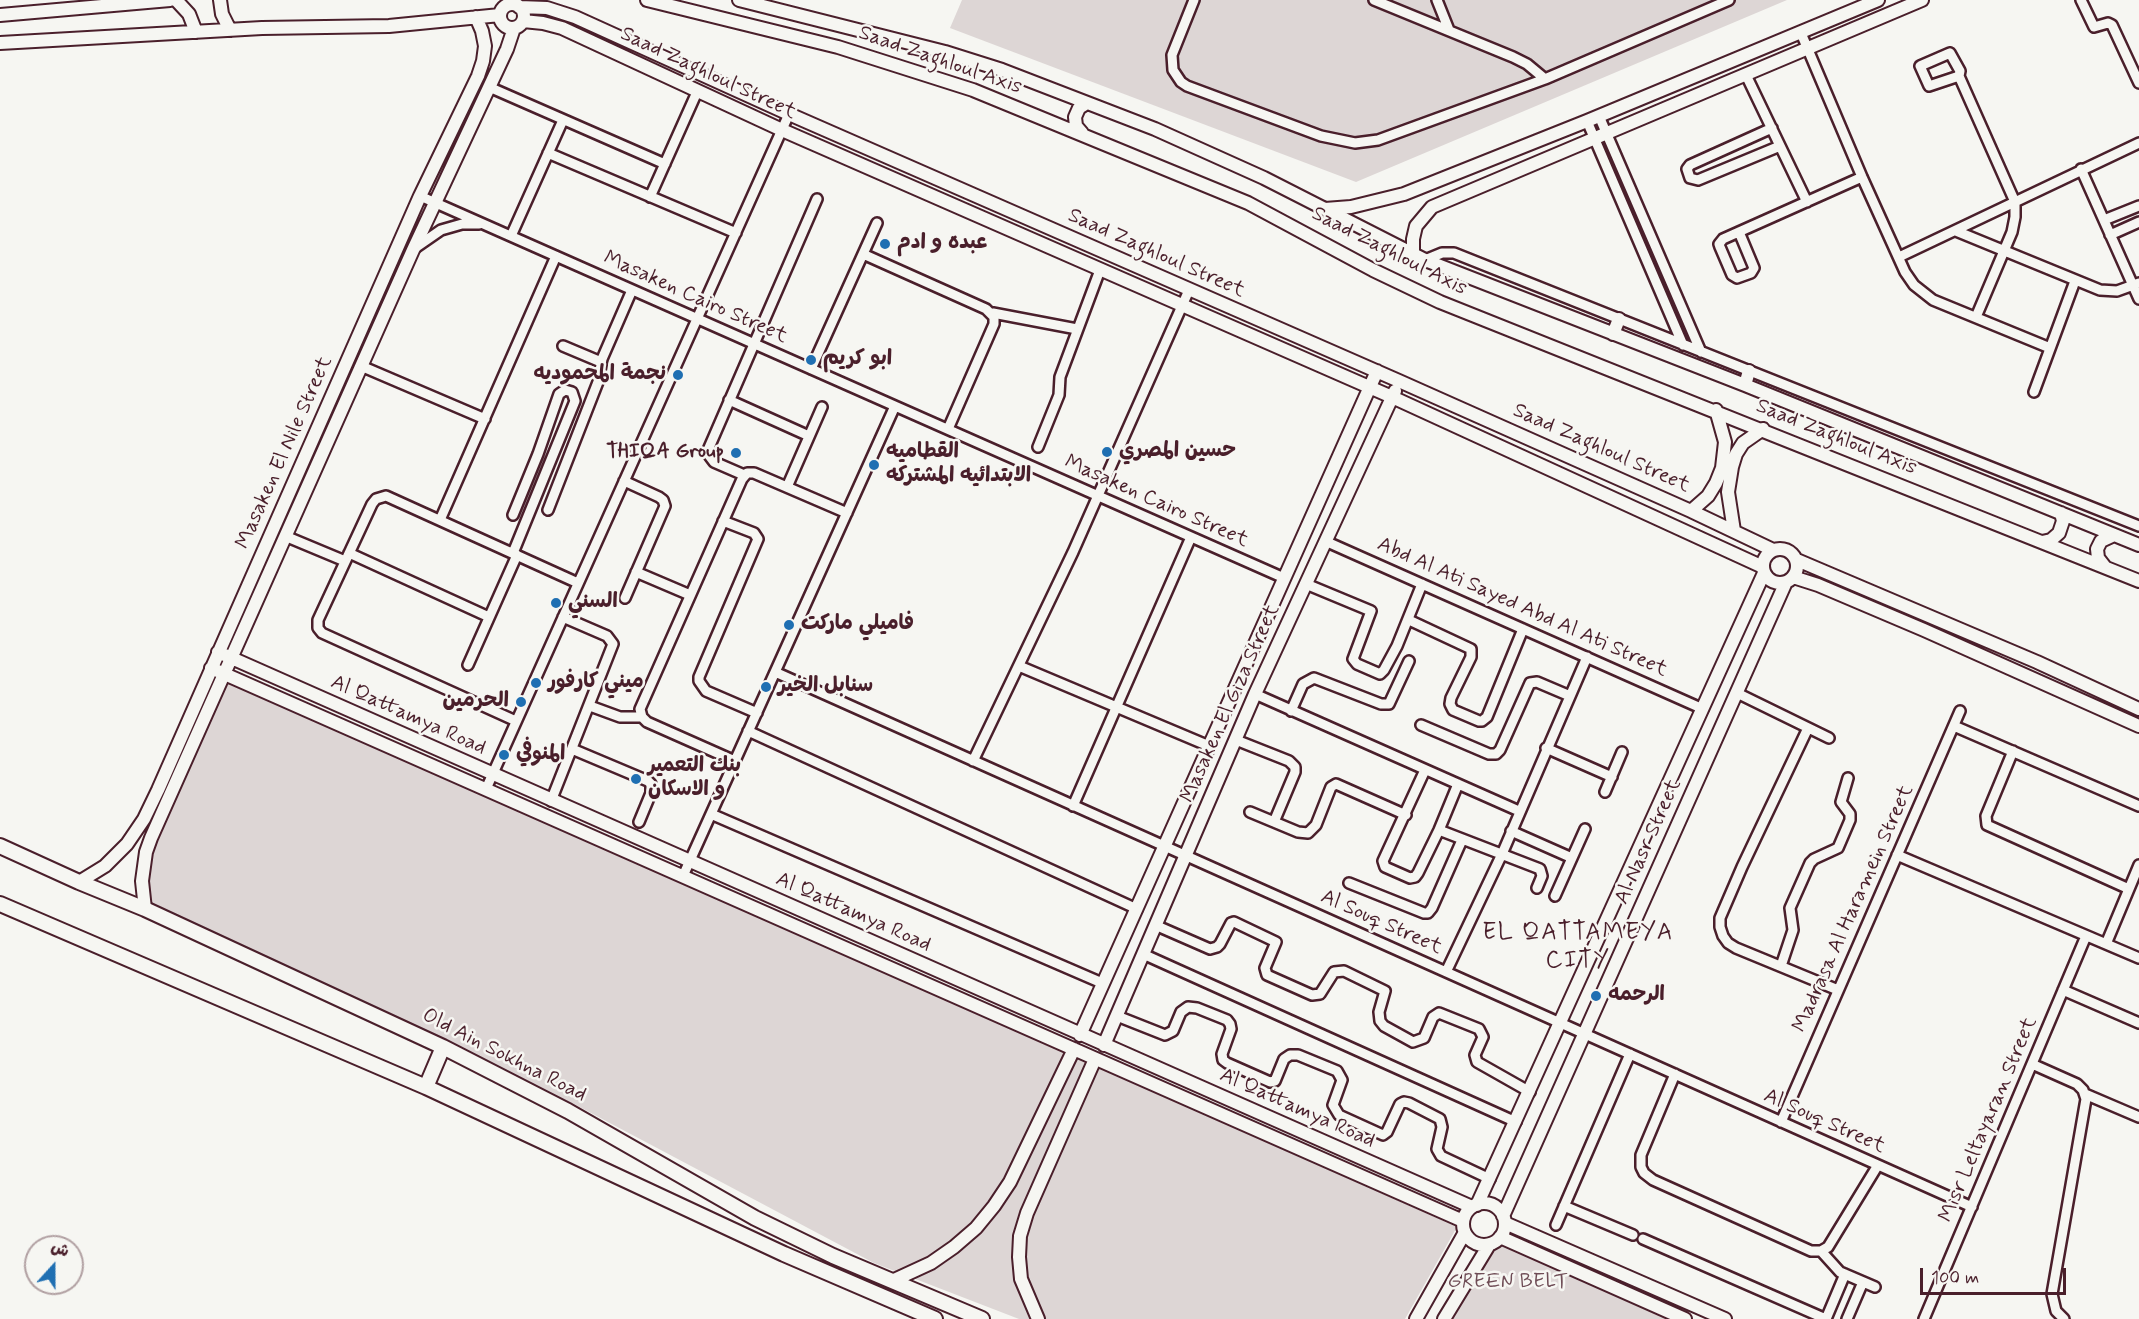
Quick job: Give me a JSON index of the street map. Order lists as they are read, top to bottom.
{
  "streets": {
    "main road": ["Old Ain Sokhna Road"],
    "street": [
      "Saad Zaghloul Axis",
      "Saad Zaghloul Street",
      "Masaken Cairo Street",
      "Masaken El Nile Street",
      "Abd Al Ati Sayed Abd Al Ati Street",
      "Masaken El Giza Street",
      "Al Qattamya Road",
      "Al Nasr Street",
      "Madrasa Al Haramein Street",
      "Al Souq Street",
      "Misr Leltayaran Street"
    ]
  },
  "crossings": [
    ["Saad Zaghloul Street", "Masaken El Nile Street"],
    ["Saad Zaghloul Street", "Masaken El Giza Street"],
    ["Saad Zaghloul Street", "Al Nasr Street"],
    ["Masaken Cairo Street", "Masaken El Nile Street"],
    ["Masaken Cairo Street", "Masaken El Giza Street"],
    ["Masaken El Nile Street", "Al Qattamya Road"],
    ["Masaken El Nile Street", "Old Ain Sokhna Road"],
    ["Abd Al Ati Sayed Abd Al Ati Street", "Masaken El Giza Street"],
    ["Abd Al Ati Sayed Abd Al Ati Street", "Al Nasr Street"],
    ["Masaken El Giza Street", "Al Qattamya Road"],
    ["Masaken El Giza Street", "Al Souq Street"],
    ["Al Qattamya Road", "Al Nasr Street"],
    ["Al Nasr Street", "Al Souq Street"],
    ["Madrasa Al Haramein Street", "Al Souq Street"],
    ["Al Souq Street", "Misr Leltayaran Street"]
  ],
  "districts": ["EL QATTAMEYA CITY"],
  "parks": ["GREEN BELT"],
  "places": [
    "عبده و ادم",
    "ابو كريم",
    "نجمة المحموديه",
    "حسين المصري",
    "THIQA Group",
    "القطاميه الابتدائيه المشتركه",
    "السني",
    "فاميلي ماركت",
    "ميني كارفور",
    "سنابل الخير",
    "الحرمين",
    "المنوفي",
    "بنك التعمير و الاسكان",
    "الرحمه"
  ],
  "scale_bar": "100 m",
  "north": "top"
}
